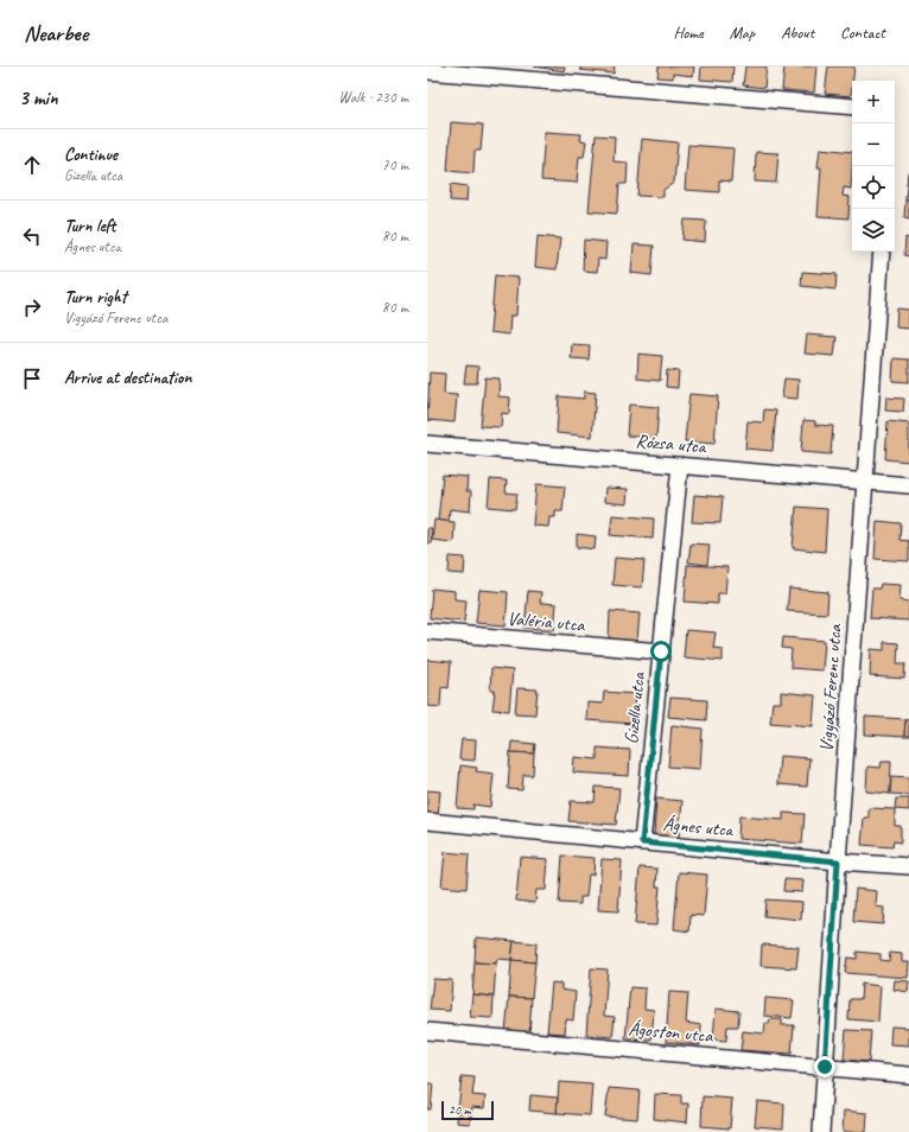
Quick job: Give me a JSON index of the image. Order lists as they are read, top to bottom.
{
  "streets": {
    "street": [
      "Rózsa utca",
      "Valéria utca",
      "Vigyázó Ferenc utca",
      "Gizella utca",
      "Ágnes utca",
      "Ágoston utca"
    ]
  },
  "crossings": [
    ["Rózsa utca", "Vigyázó Ferenc utca"],
    ["Rózsa utca", "Gizella utca"],
    ["Valéria utca", "Gizella utca"],
    ["Vigyázó Ferenc utca", "Ágnes utca"],
    ["Vigyázó Ferenc utca", "Ágoston utca"],
    ["Gizella utca", "Ágnes utca"]
  ],
  "scale_bar": "20 m",
  "page": {
    "header": "Nearbee",
    "nav": [
      "Home",
      "Map",
      "About",
      "Contact"
    ],
    "heading": ["3 min", "Walk · 230 m"],
    "map_buttons": ["+", "−"],
    "list": [
      ["Continue", "Gizella utca", "70 m"],
      ["Turn left", "Ágnes utca", "80 m"],
      ["Turn right", "Vigyázó Ferenc utca", "80 m"],
      "Arrive at destination"
    ],
    "scale": "20 m"
  }
}
